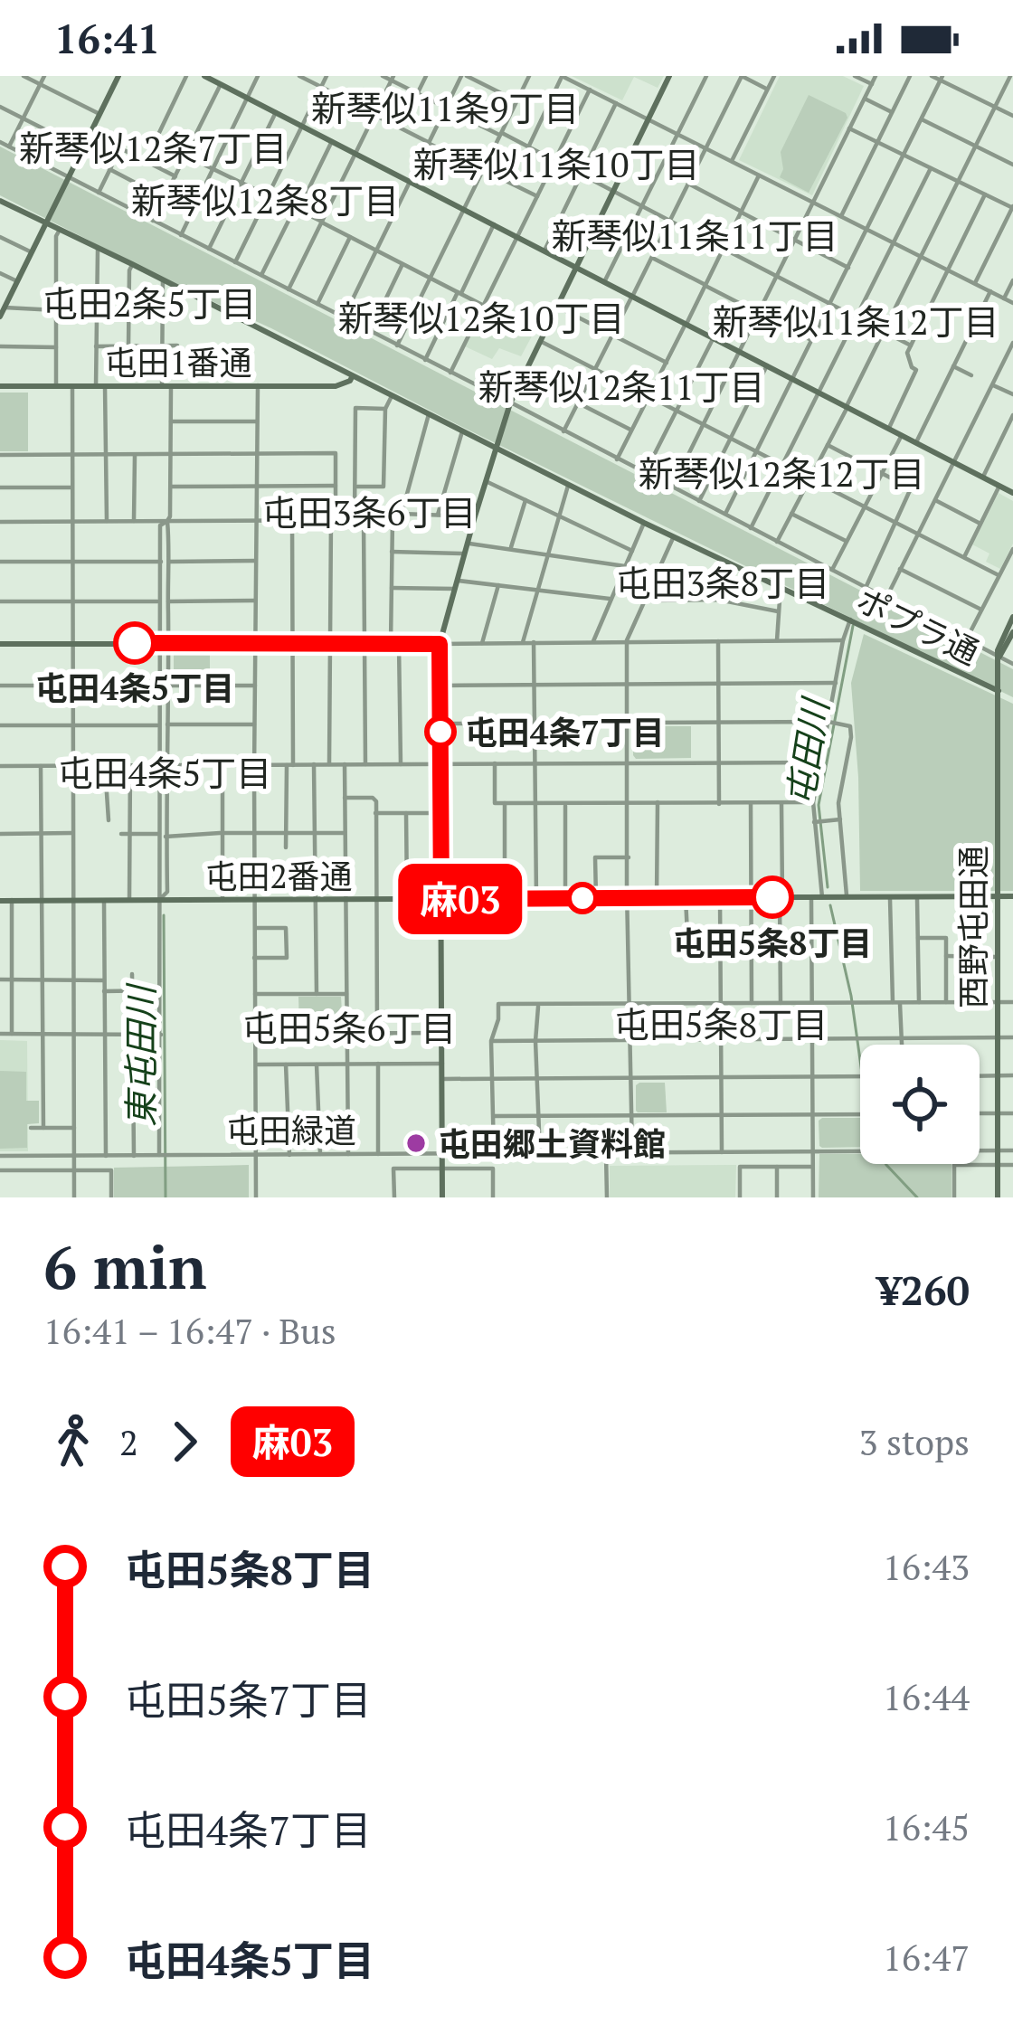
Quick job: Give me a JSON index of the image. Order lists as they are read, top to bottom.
{
  "streets": {
    "street": [
      "屯田1番通",
      "ポプラ通",
      "屯田2番通",
      "西野屯田通",
      "屯田緑道"
    ]
  },
  "crossings": [
    ["屯田1番通", "ポプラ通"],
    ["ポプラ通", "西野屯田通"],
    ["屯田2番通", "西野屯田通"]
  ],
  "districts": [
    "新琴似11条9丁目",
    "新琴似12条7丁目",
    "新琴似11条10丁目",
    "新琴似12条8丁目",
    "新琴似11条11丁目",
    "屯田2条5丁目",
    "新琴似12条10丁目",
    "新琴似11条12丁目",
    "新琴似12条11丁目",
    "新琴似12条12丁目",
    "屯田3条6丁目",
    "屯田3条8丁目",
    "屯田4条5丁目",
    "屯田5条8丁目",
    "屯田5条6丁目"
  ],
  "water": ["屯田川", "東屯田川"],
  "places": [
    "屯田4条5丁目",
    "屯田4条7丁目",
    "屯田5条8丁目",
    "屯田郷土資料館"
  ],
  "lines": ["bus line 麻03"],
  "page": {
    "status": "16:41",
    "on_map": "麻03",
    "heading": ["6 min", "16:41 – 16:47 · Bus", "¥260"],
    "legs": ["2", "麻03", "3 stops"],
    "list": [
      {
        "name": "屯田5条8丁目",
        "value": "16:43"
      },
      {
        "name": "屯田5条7丁目",
        "value": "16:44"
      },
      {
        "name": "屯田4条7丁目",
        "value": "16:45"
      },
      {
        "name": "屯田4条5丁目",
        "value": "16:47"
      }
    ]
  }
}
